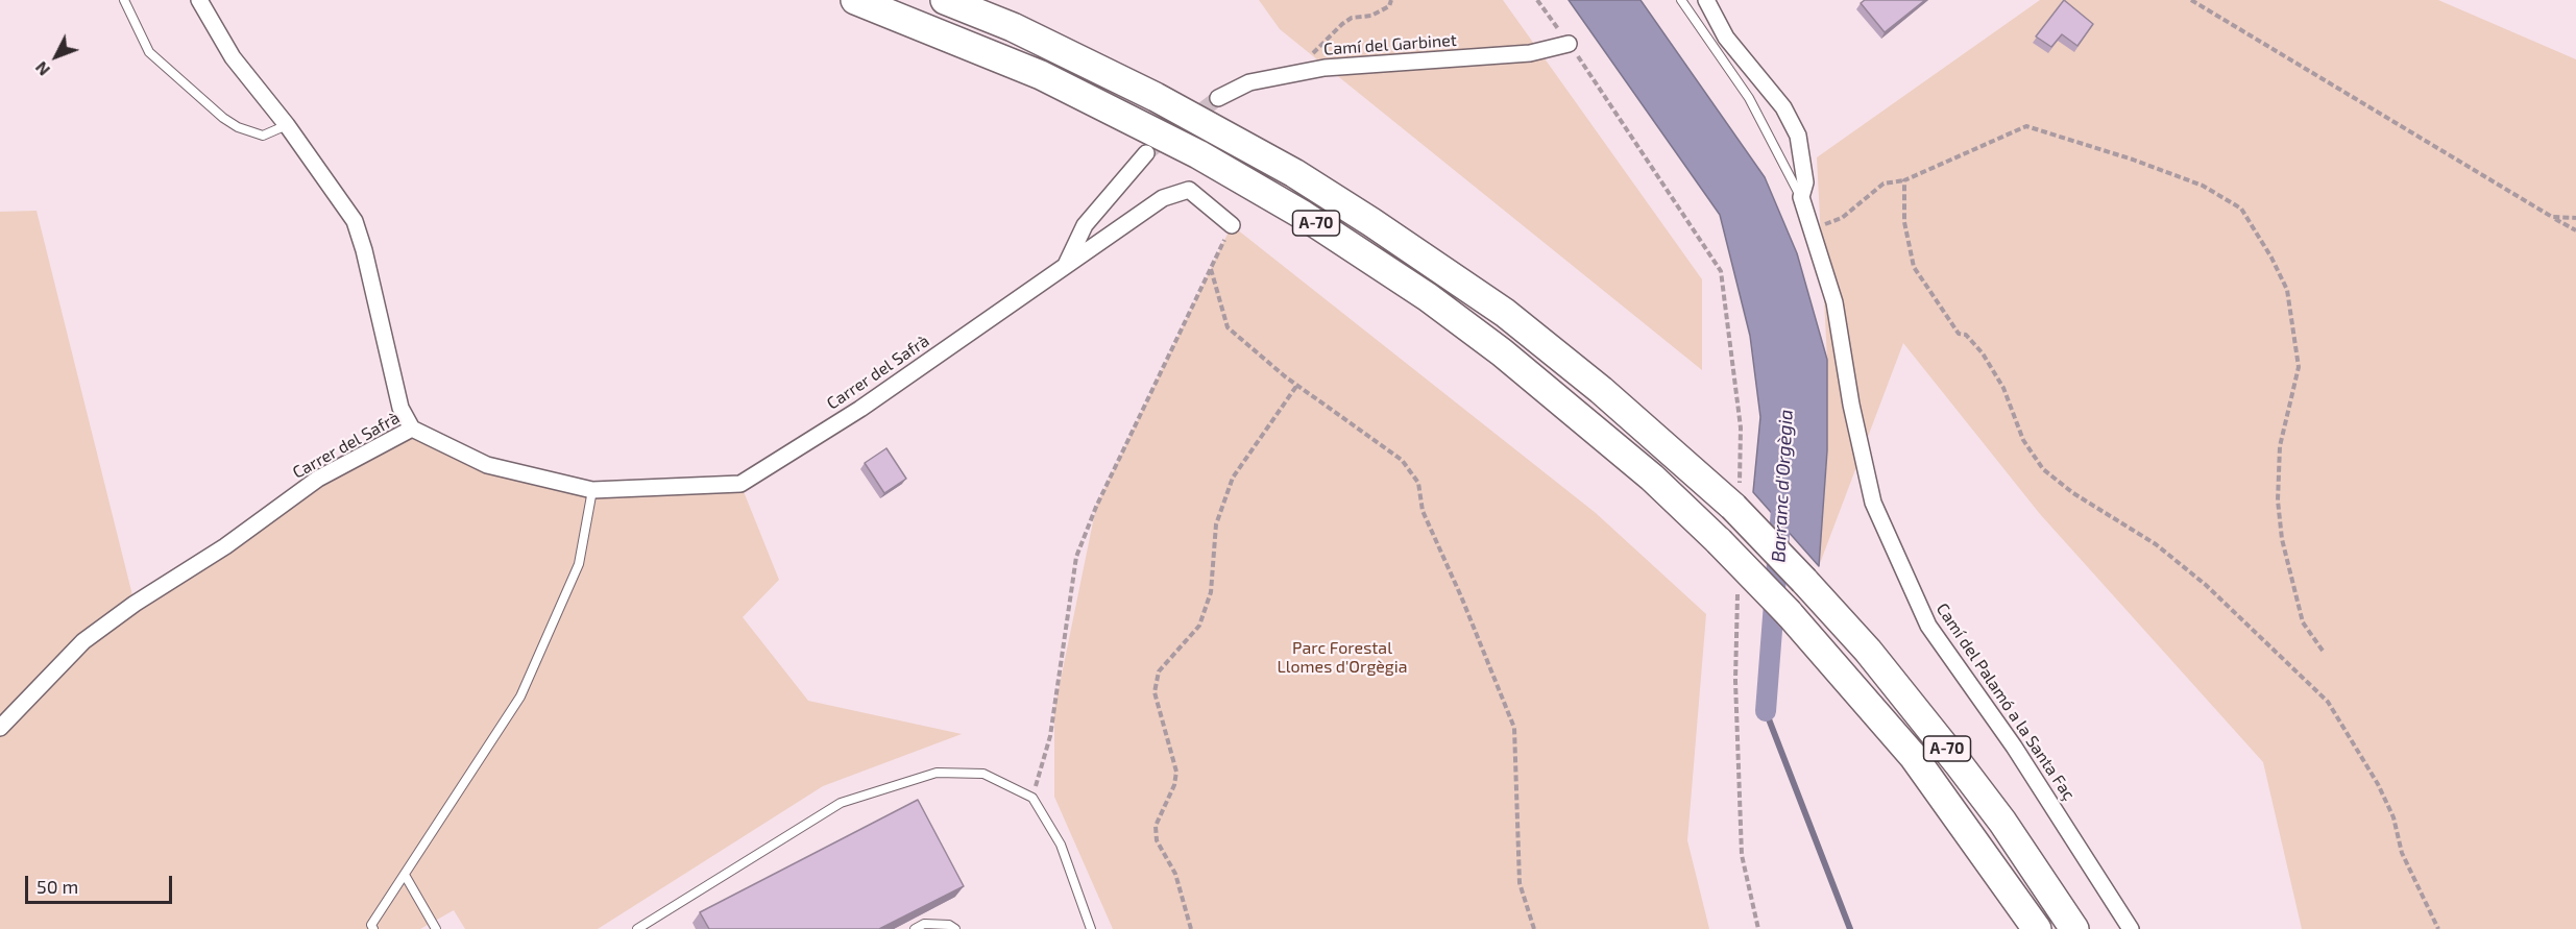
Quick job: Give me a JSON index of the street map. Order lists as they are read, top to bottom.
{
  "streets": {
    "highway": ["A-70"],
    "street": ["Camí del Garbinet", "Carrer del Safrà", "Camí del Palamó a la Santa Faç"]
  },
  "water": ["Barranc d'Orgègia"],
  "parks": ["Parc Forestal Llomes d'Orgègia"],
  "scale_bar": "50 m",
  "north": "bottom left"
}
